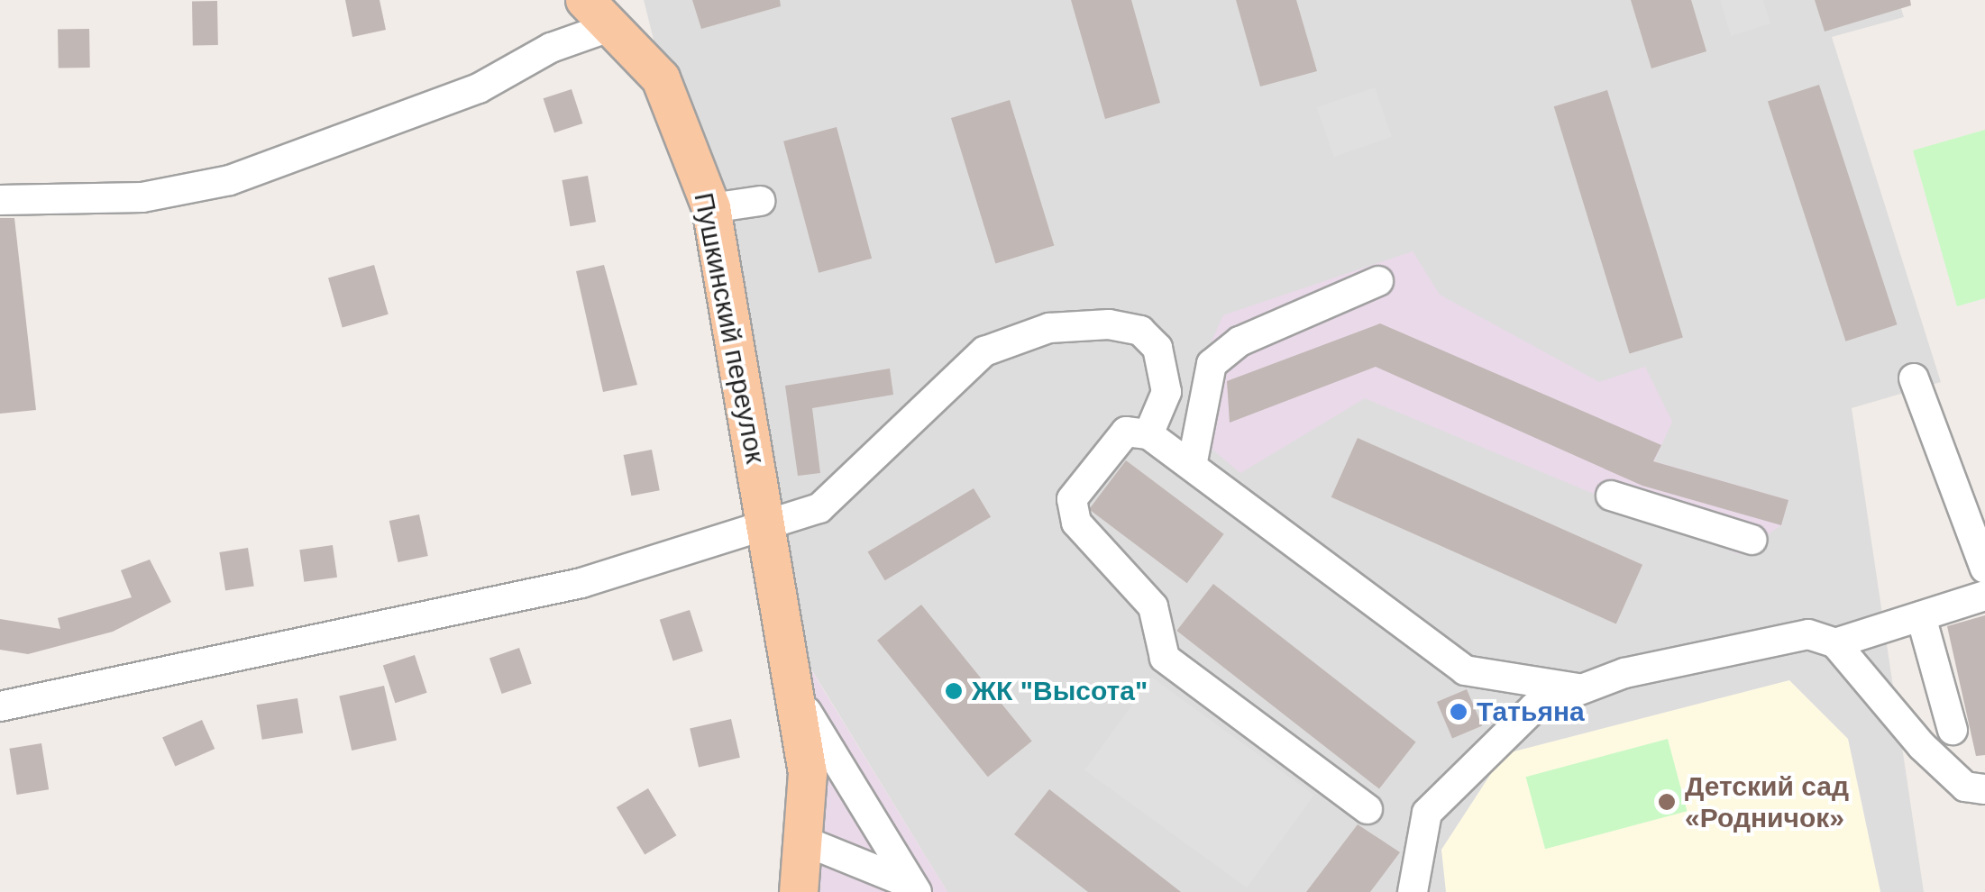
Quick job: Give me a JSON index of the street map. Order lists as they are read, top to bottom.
{
  "streets": {
    "main road": ["Пушкинский переулок"]
  },
  "places": ["ЖК \"Высота\"", "Татьяна", "Детский сад «Родничок»"]
}
